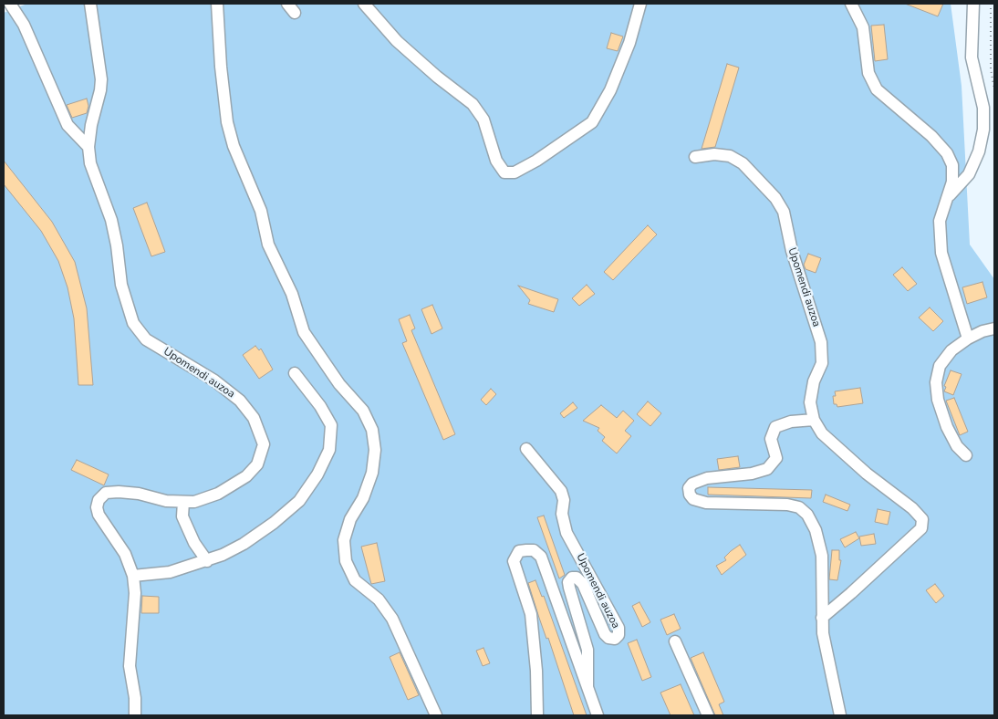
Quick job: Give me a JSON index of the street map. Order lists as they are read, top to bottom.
{
  "streets": {
    "lane": ["Upomendi auzoa"]
  }
}
